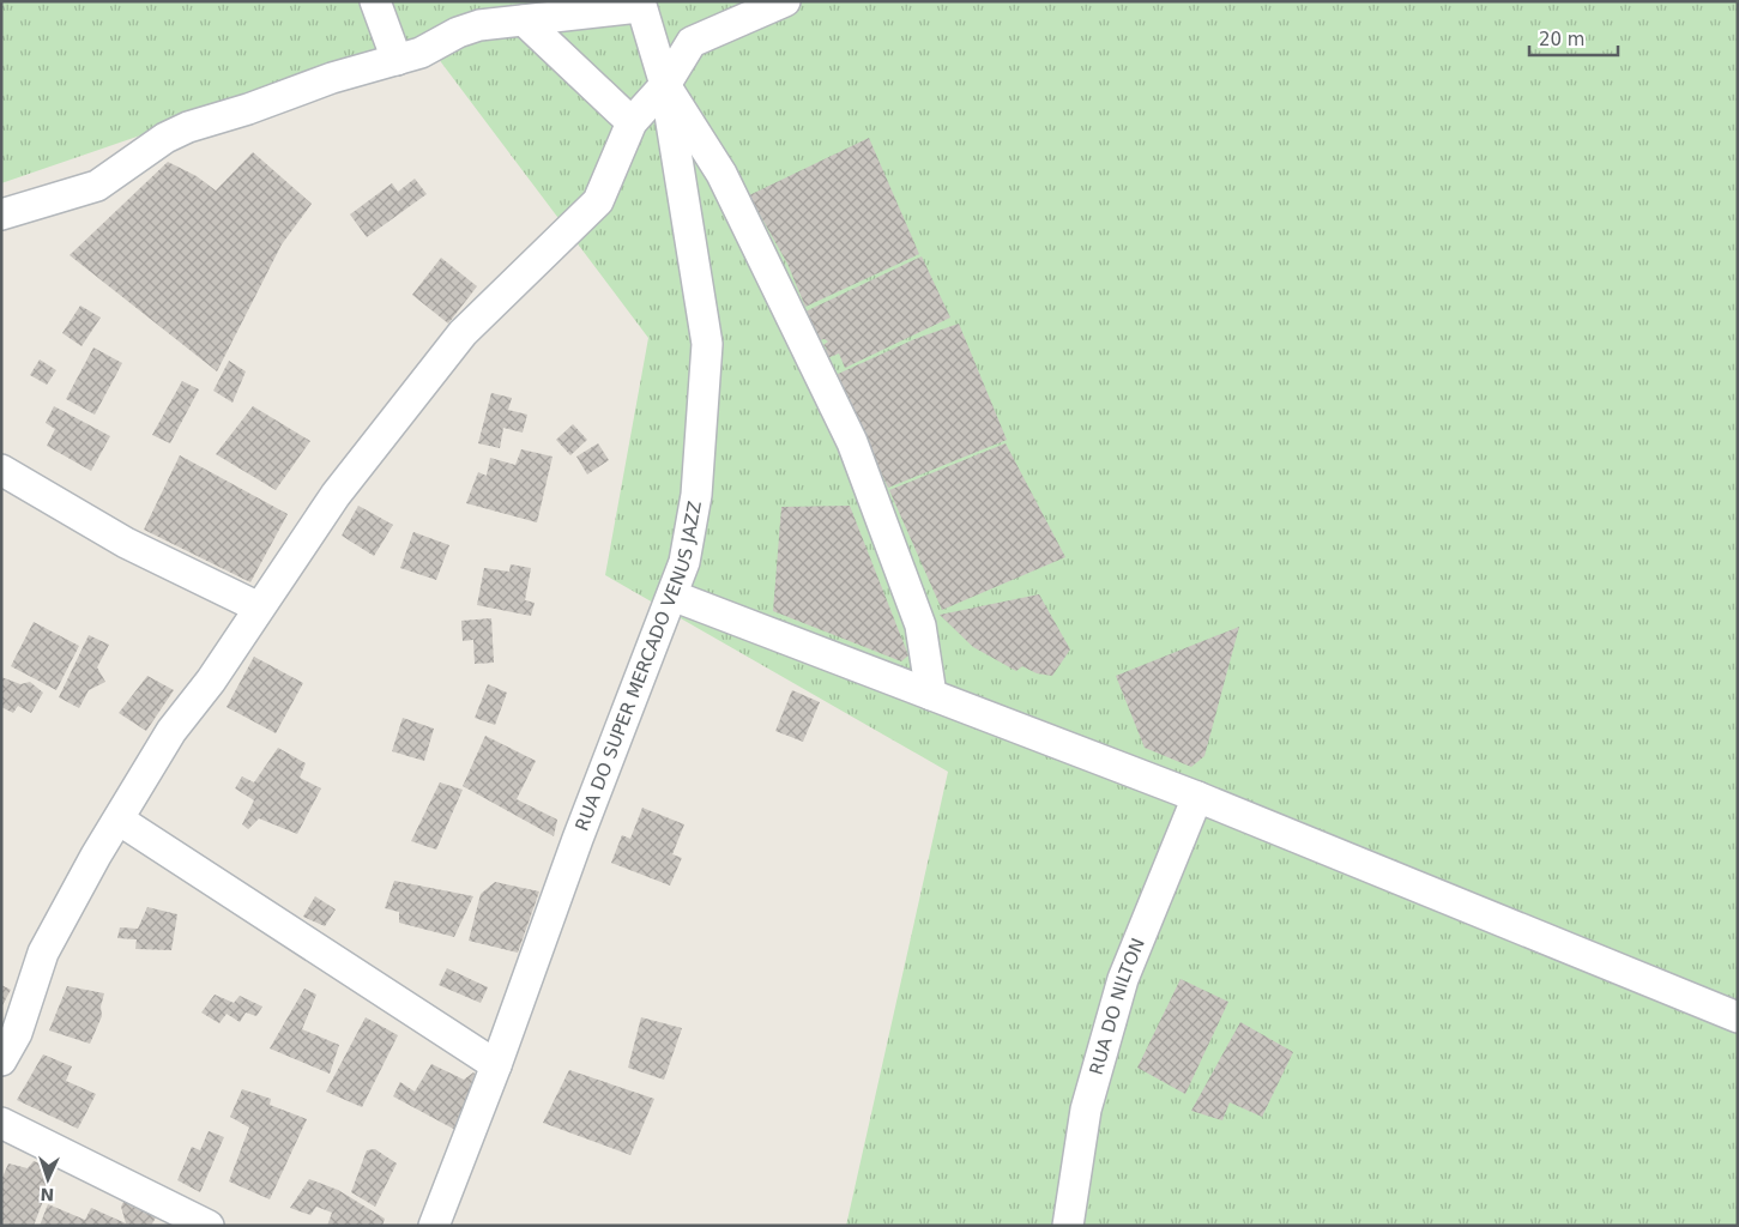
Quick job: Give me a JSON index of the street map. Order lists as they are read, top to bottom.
{
  "streets": {
    "street": ["RUA DO SUPER MERCADO VENUS JAZZ", "RUA DO NILTON"]
  },
  "scale_bar": "20 m",
  "north": "bottom"
}
